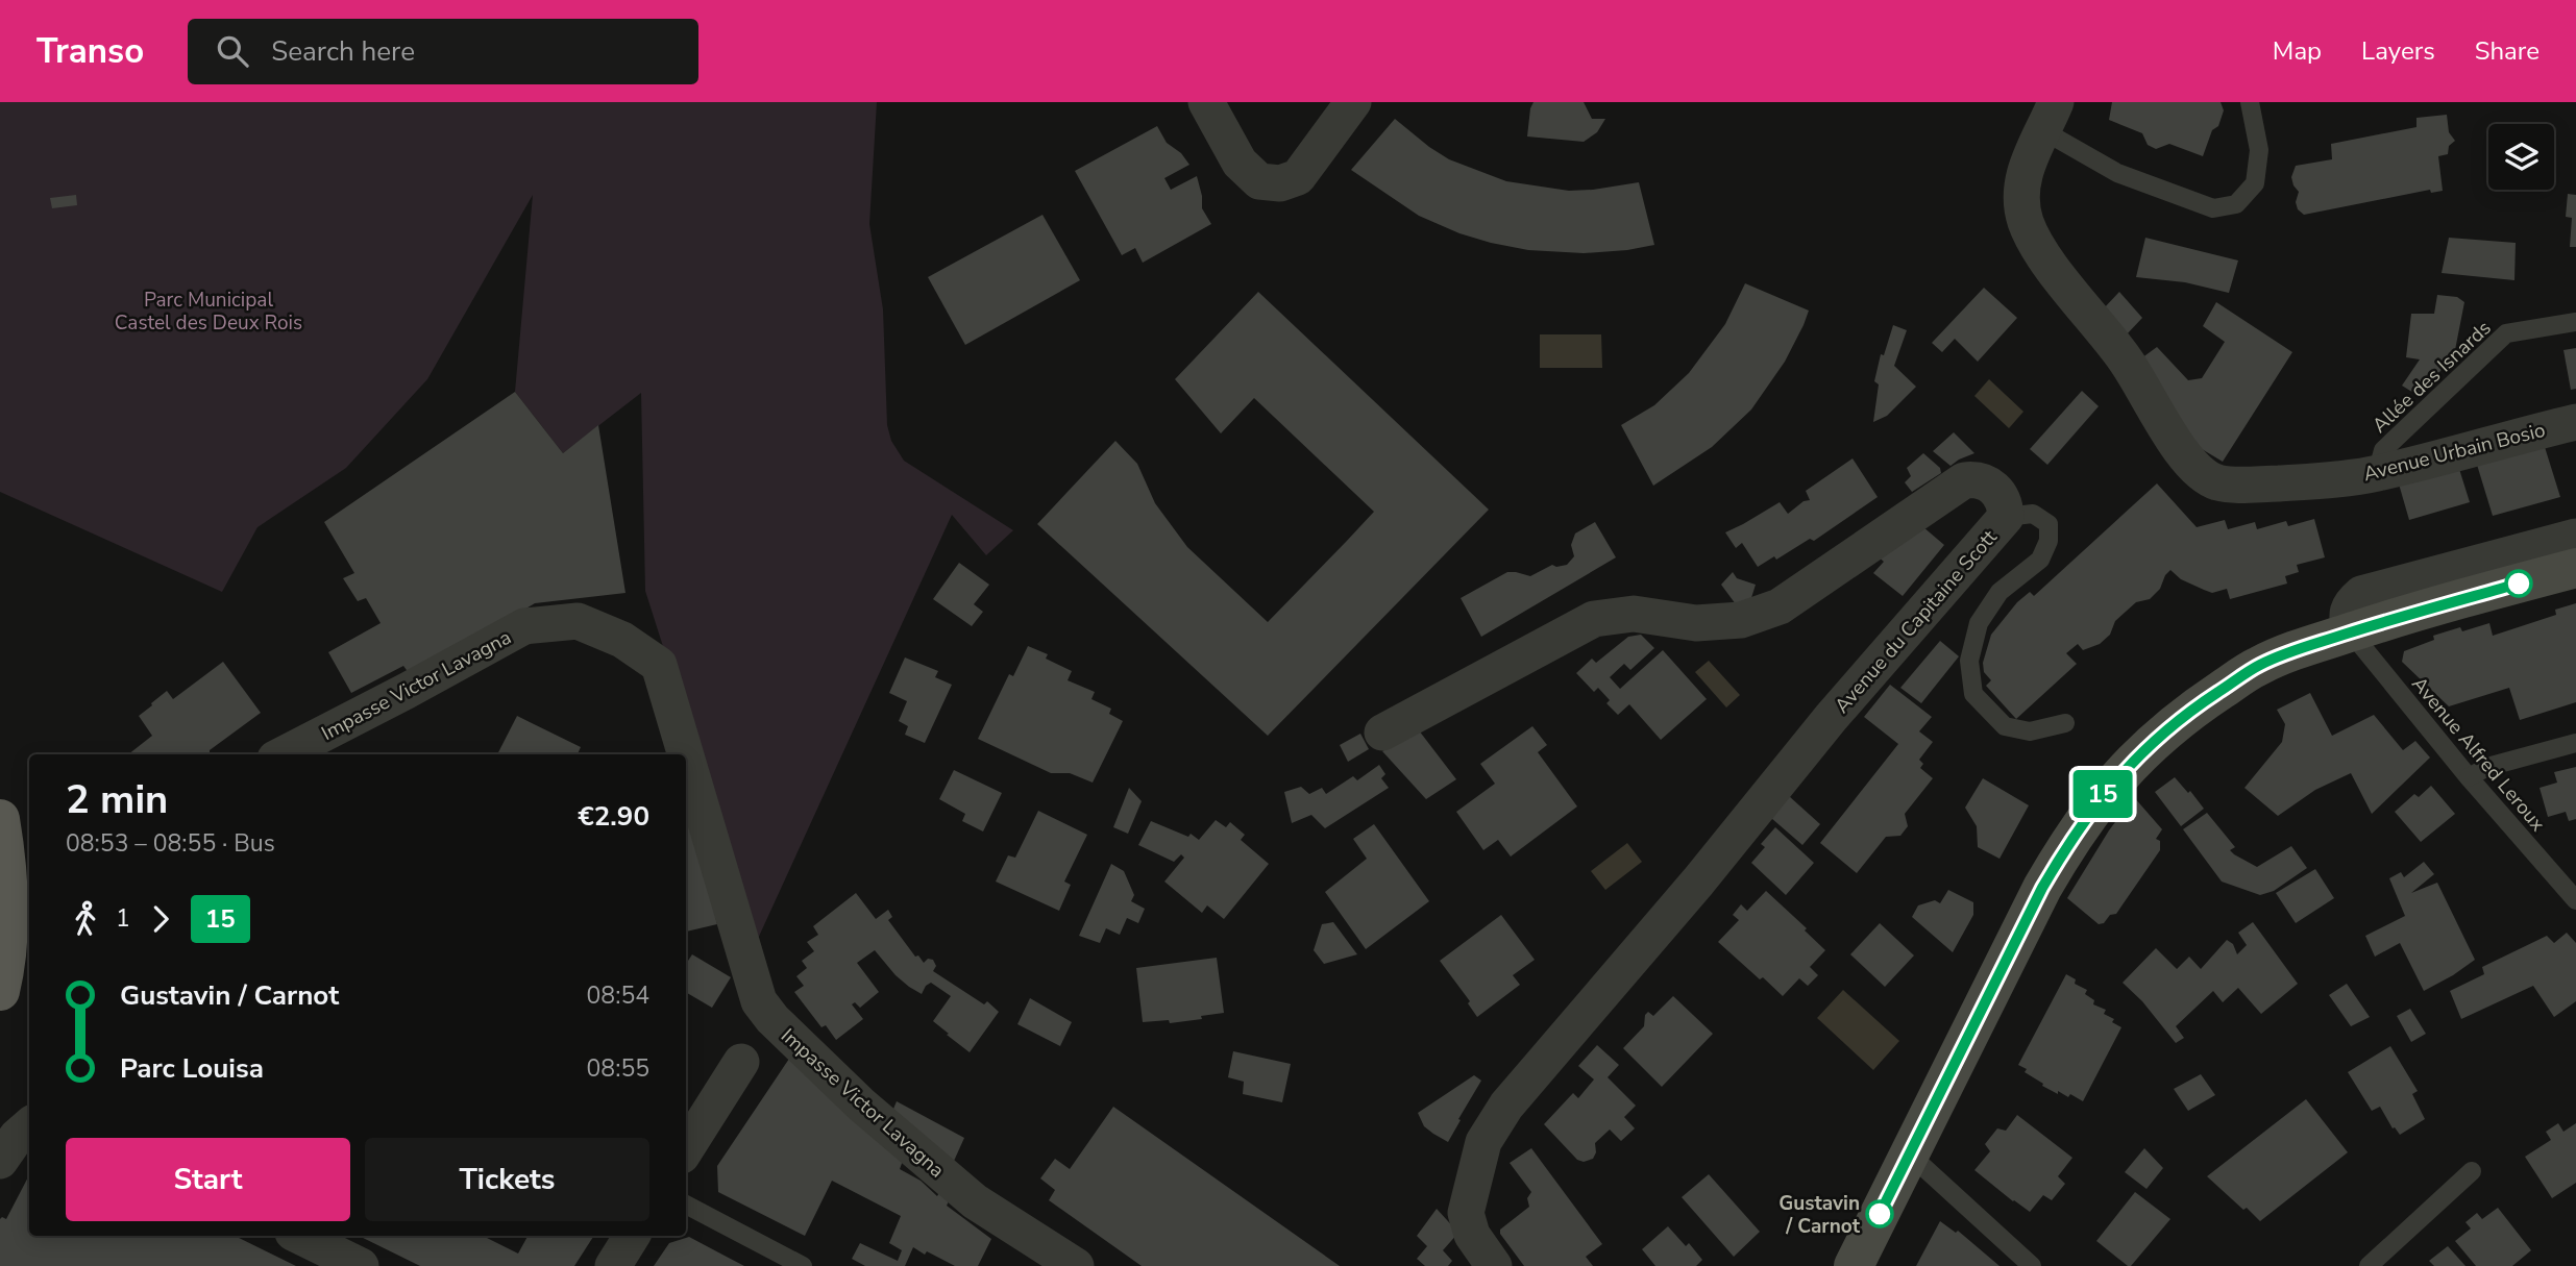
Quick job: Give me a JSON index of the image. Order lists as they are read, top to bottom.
{
  "streets": {
    "street": ["Avenue Urbain Bosio", "Avenue du Capitaine Scott", "Impasse Victor Lavagna"],
    "lane": ["Allée des Isnards", "Avenue Alfred Leroux"]
  },
  "crossings": [
    ["Allée des Isnards", "Avenue Urbain Bosio"]
  ],
  "parks": ["Parc Municipal Castel des Deux Rois"],
  "places": ["Gustavin / Carnot"],
  "lines": ["bus line 15"],
  "page": {
    "header": "Transo",
    "search": "Search here",
    "nav": ["Map", "Layers", "Share"],
    "on_map": "15",
    "heading": ["2 min", "08:53 – 08:55 · Bus", "€2.90"],
    "legs": ["1", "15"],
    "list": [
      {
        "name": "Gustavin / Carnot",
        "value": "08:54"
      },
      {
        "name": "Parc Louisa",
        "value": "08:55"
      }
    ],
    "buttons": ["Start", "Tickets"]
  }
}
